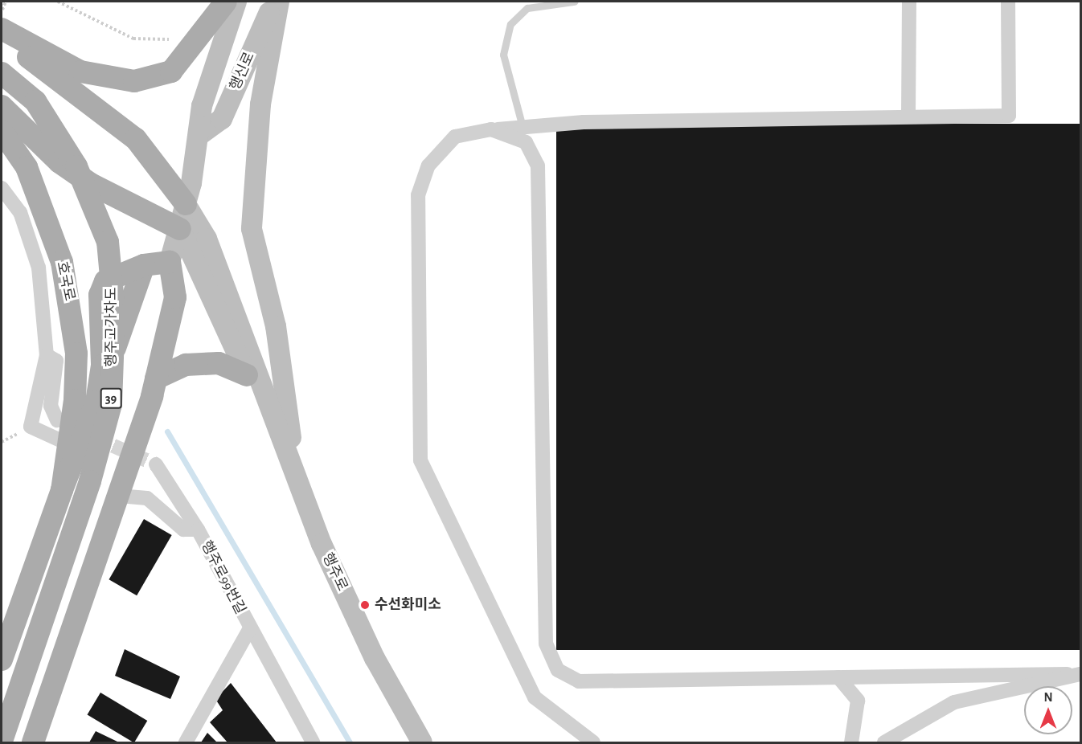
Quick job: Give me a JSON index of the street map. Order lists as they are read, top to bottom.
{
  "streets": {
    "main road": [
      "행신로",
      "호국로",
      "행주고가차도",
      "39",
      "행주로"
    ],
    "street": ["행주로99번길"]
  },
  "crossings": [
    ["행신로", "행주로"]
  ],
  "places": ["수선화미소"],
  "north": "top"
}
